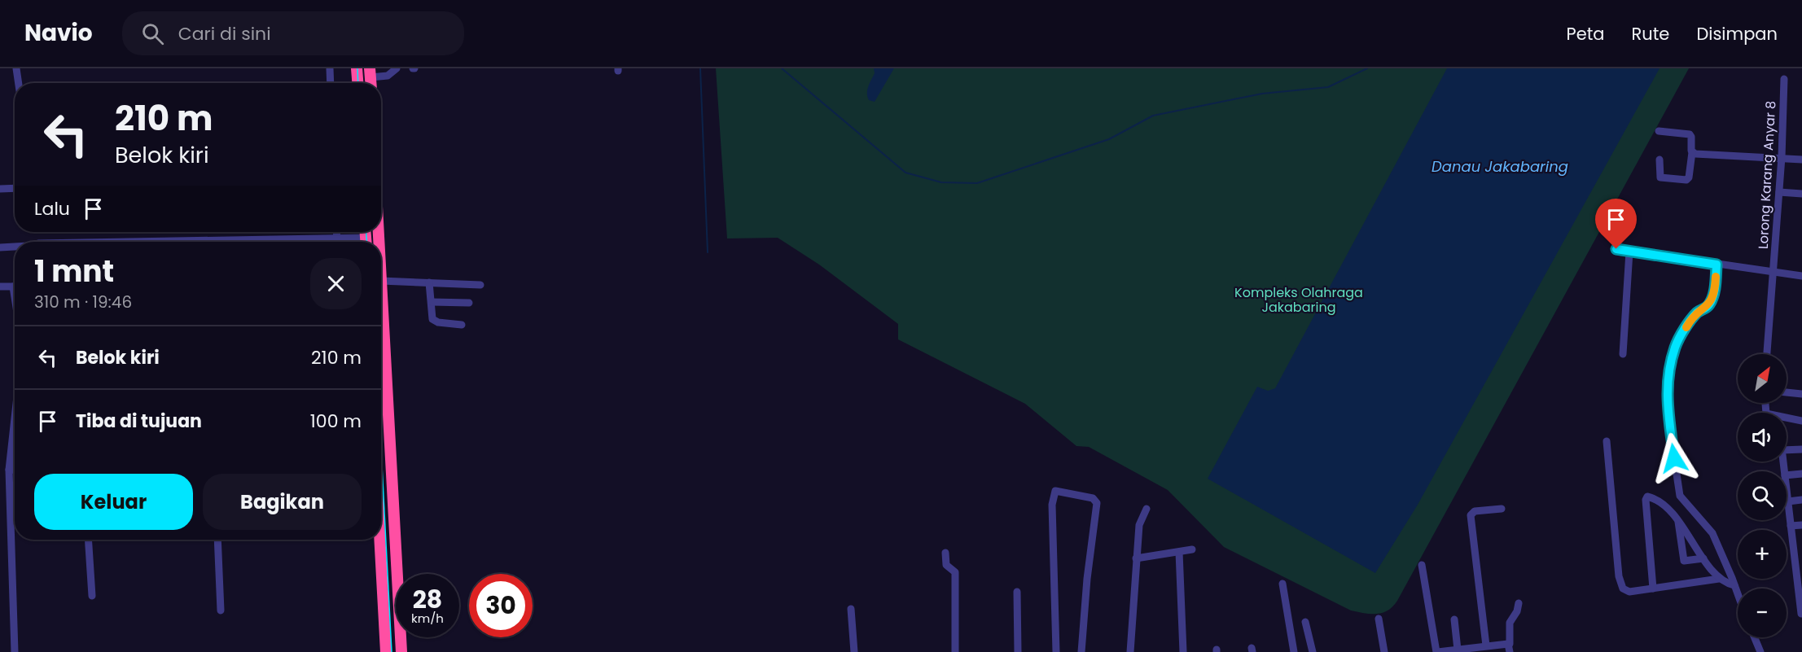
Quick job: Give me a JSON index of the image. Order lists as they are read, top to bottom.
{
  "streets": {
    "street": ["Lorong Karang Anyar 8"]
  },
  "water": ["Danau Jakabaring"],
  "parks": ["Kompleks Olahraga Jakabaring"],
  "north": "top right",
  "page": {
    "header": "Navio",
    "search": "Cari di sini",
    "nav": ["Peta", "Rute", "Disimpan"],
    "turn": ["210 m", "Belok kiri"],
    "then": "Lalu",
    "heading": ["1 mnt", "310 m · 19:46"],
    "list": [
      {
        "name": "Belok kiri",
        "value": "210 m"
      },
      {
        "name": "Tiba di tujuan",
        "value": "100 m"
      }
    ],
    "map_buttons": ["+", "−"],
    "buttons": ["Keluar", "Bagikan"],
    "speed": "28 km/h",
    "limit": "30"
  }
}
